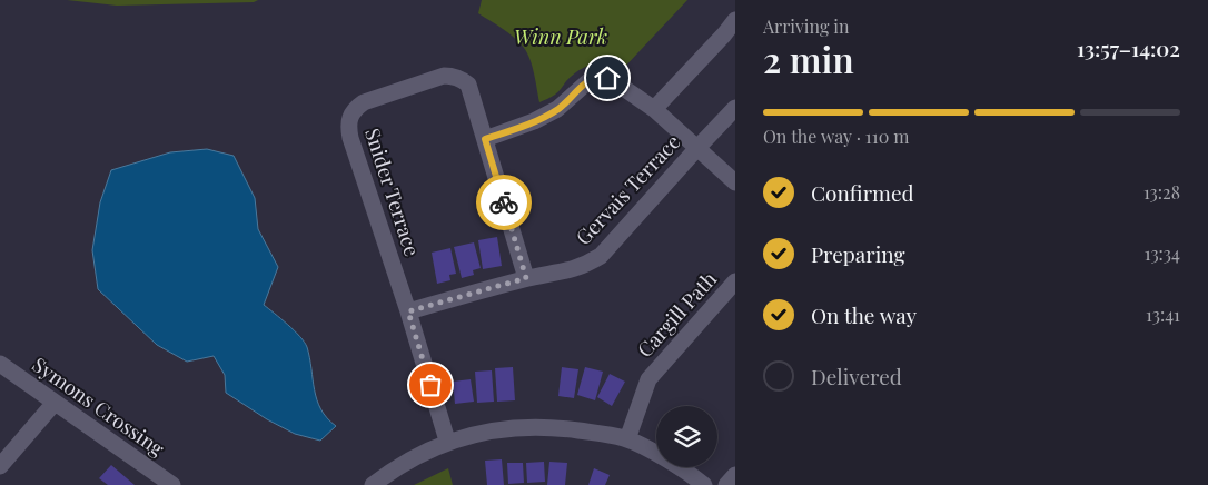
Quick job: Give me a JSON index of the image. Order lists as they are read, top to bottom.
{
  "streets": {
    "street": [
      "Gervais Terrace",
      "Snider Terrace",
      "Cargill Path",
      "Symons Crossing"
    ]
  },
  "crossings": [
    ["Gervais Terrace", "Snider Terrace"]
  ],
  "parks": ["Winn Park"],
  "page": {
    "heading": ["2 min", "Arriving in", "13:57–14:02"],
    "bar": "On the way · 110 m",
    "list": [
      ["Confirmed", "13:28"],
      ["Preparing", "13:34"],
      ["On the way", "13:41"],
      "Delivered"
    ]
  }
}
